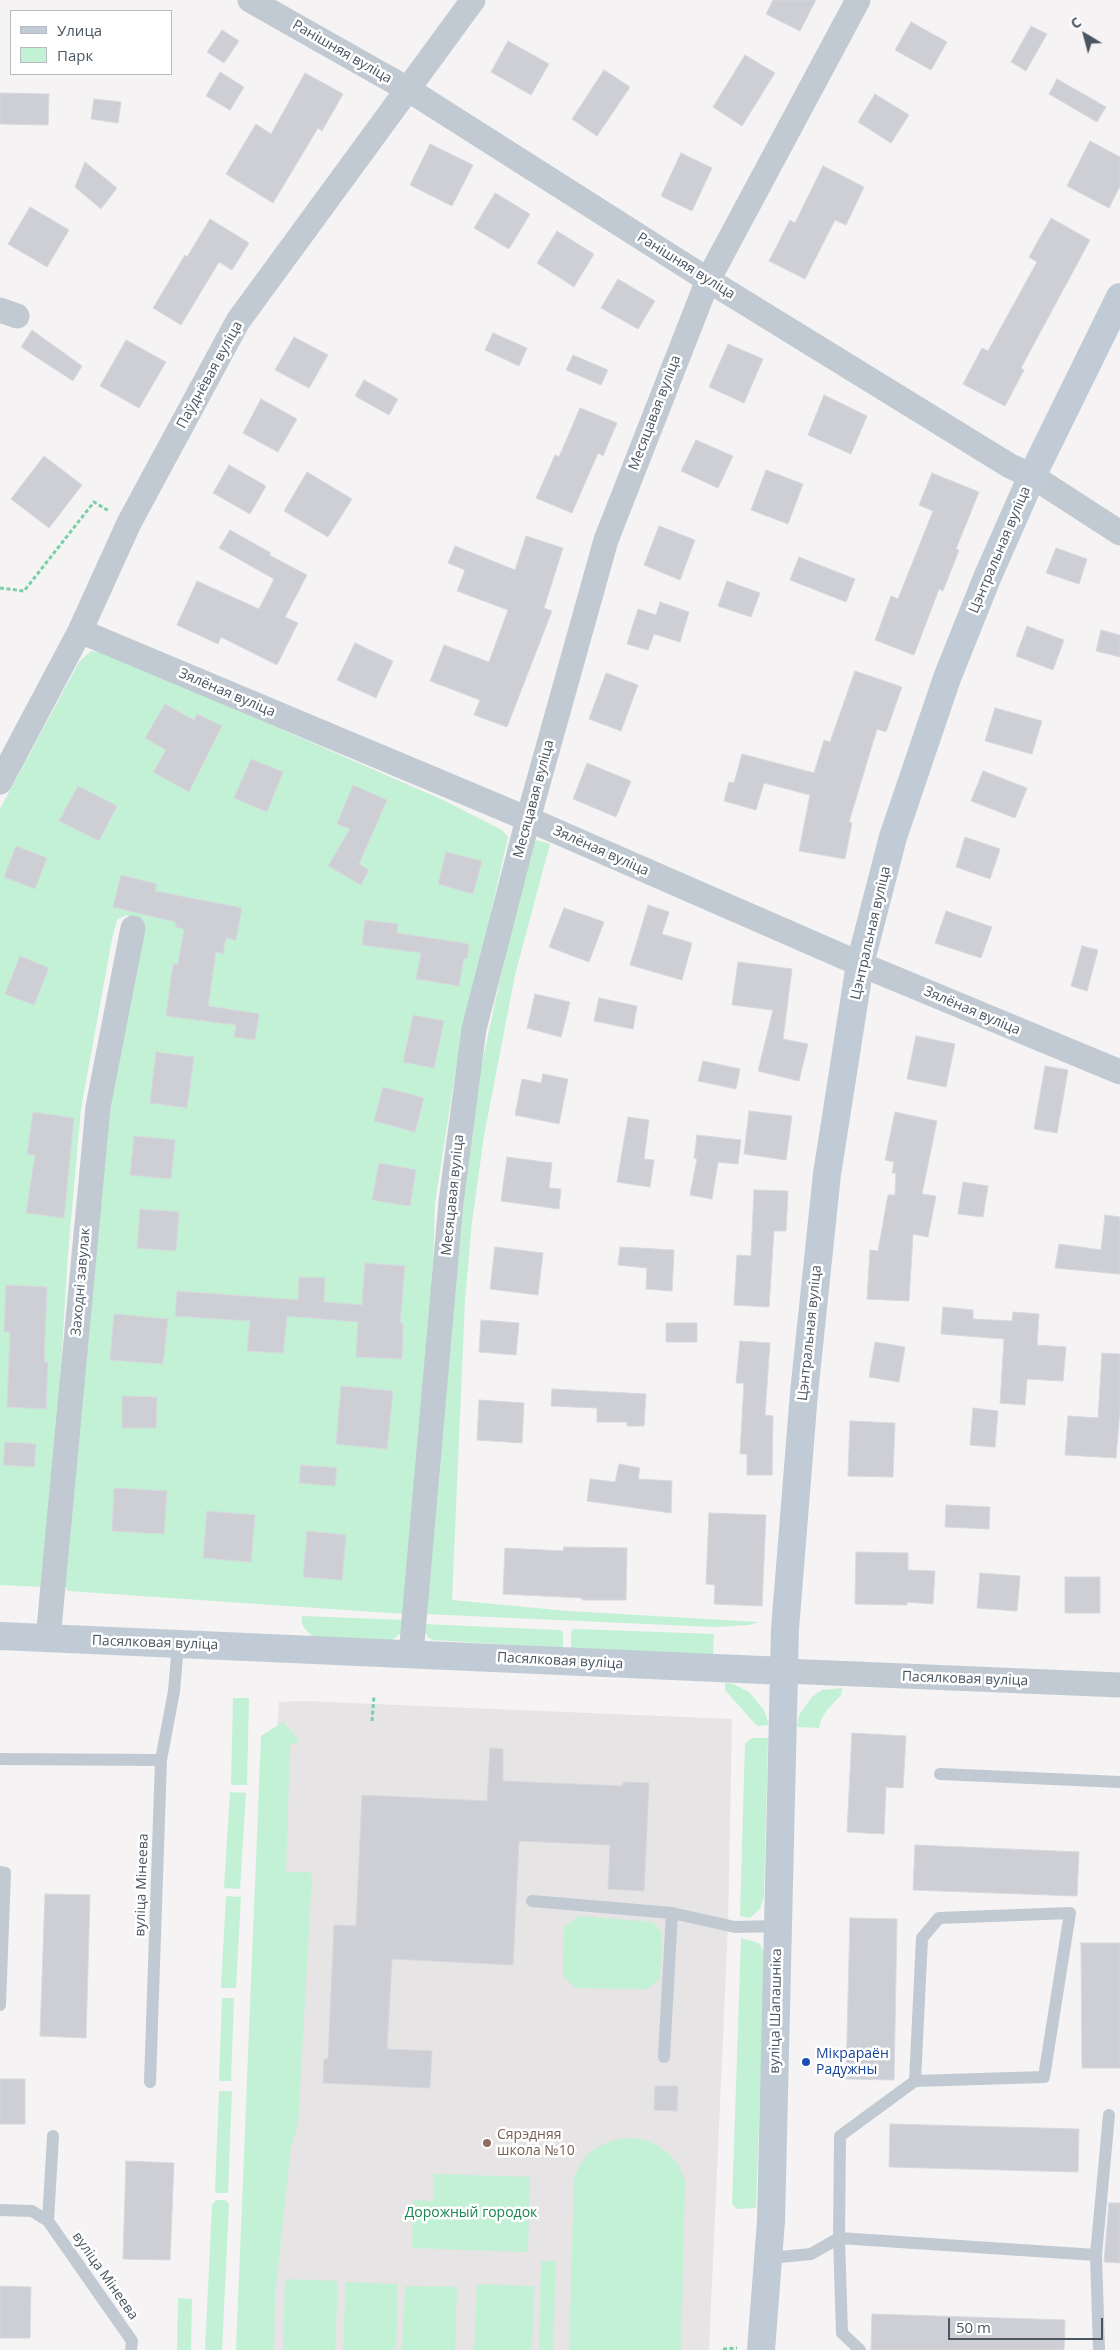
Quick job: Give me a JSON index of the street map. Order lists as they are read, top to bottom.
{
  "streets": {
    "street": [
      "Ранішняя вуліца",
      "Паўднёвая вуліца",
      "Месяцавая вуліца",
      "Цэнтральная вуліца",
      "Зялёная вуліца",
      "Заходні завулак",
      "Пасялковая вуліца",
      "вуліца Шапашніка"
    ],
    "lane": ["вуліца Мінеева"]
  },
  "crossings": [
    ["Ранішняя вуліца", "Паўднёвая вуліца"],
    ["Ранішняя вуліца", "Месяцавая вуліца"],
    ["Ранішняя вуліца", "Цэнтральная вуліца"],
    ["Паўднёвая вуліца", "Зялёная вуліца"],
    ["Месяцавая вуліца", "Зялёная вуліца"],
    ["Месяцавая вуліца", "Пасялковая вуліца"],
    ["Цэнтральная вуліца", "Зялёная вуліца"],
    ["Цэнтральная вуліца", "Пасялковая вуліца"],
    ["Цэнтральная вуліца", "вуліца Шапашніка"],
    ["Заходні завулак", "Пасялковая вуліца"],
    ["Пасялковая вуліца", "вуліца Мінеева"],
    ["Пасялковая вуліца", "вуліца Шапашніка"]
  ],
  "parks": ["Дорожный городок"],
  "places": ["Мікрараён Радужны", "Сярэдняя школа №10"],
  "legend": ["Улица", "Парк"],
  "scale_bar": "50 m",
  "north": "top left"
}
